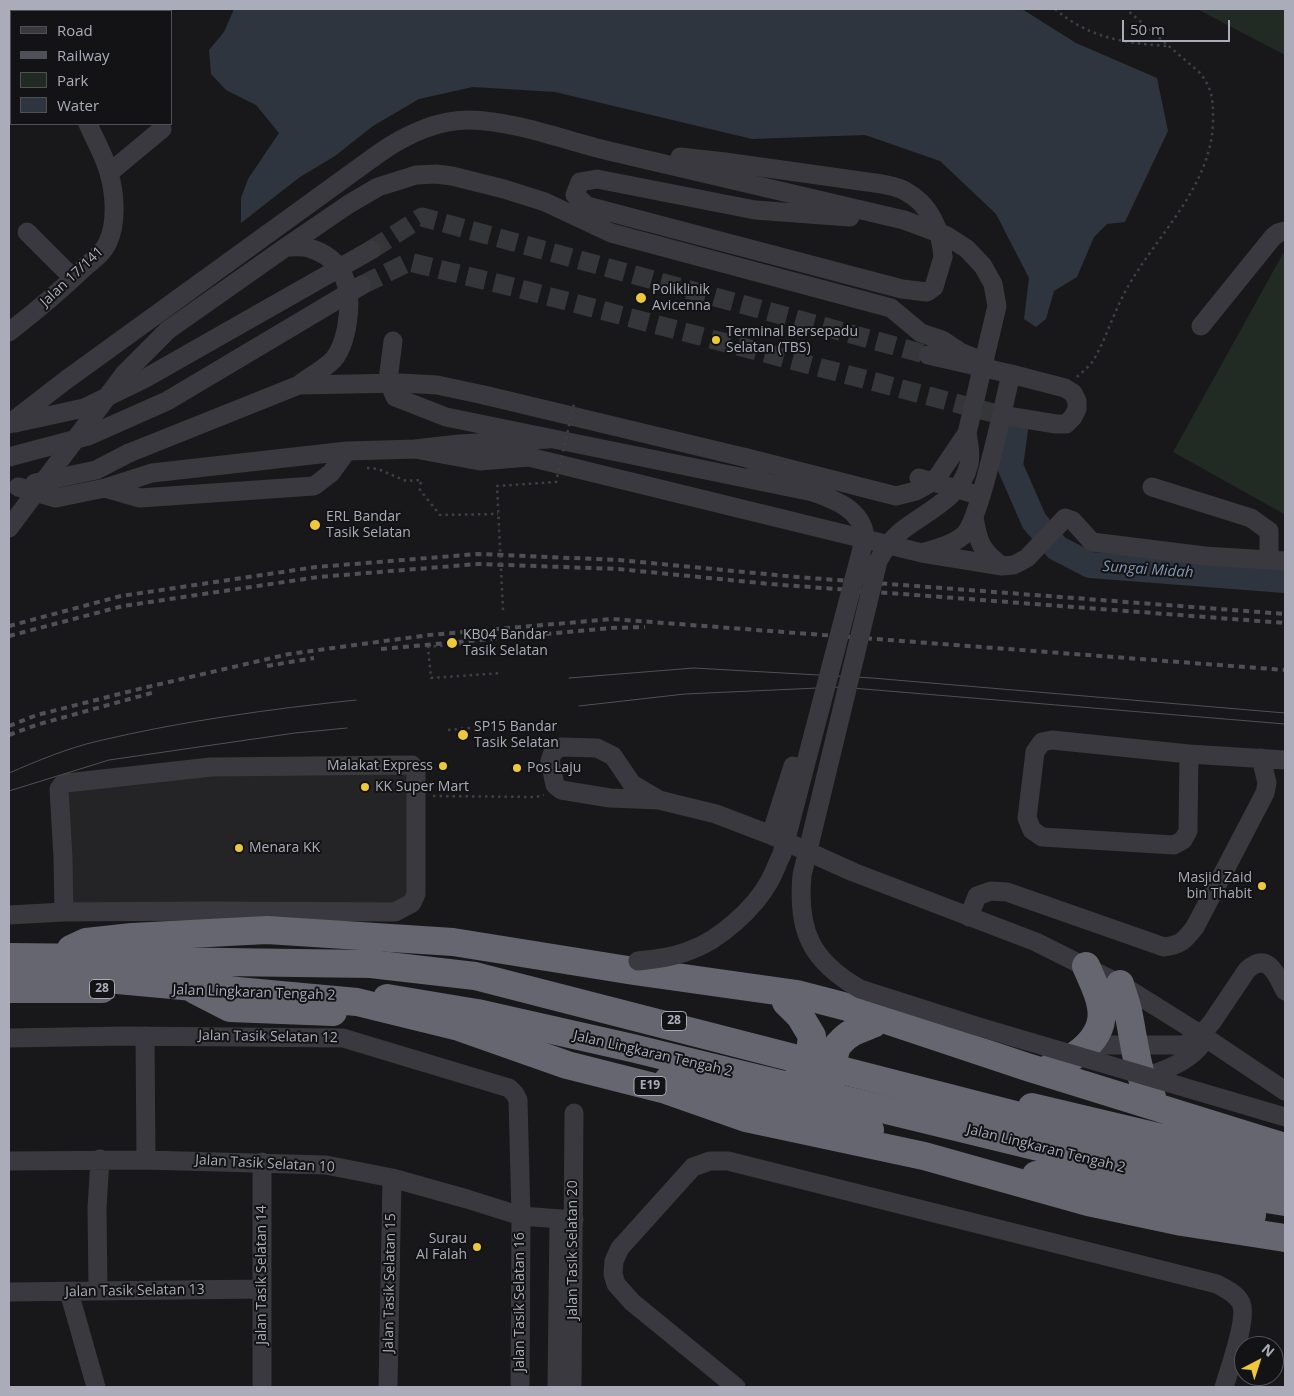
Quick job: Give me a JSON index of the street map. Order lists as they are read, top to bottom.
{
  "streets": {
    "highway": ["28", "Jalan Lingkaran Tengah 2", "E19"],
    "street": [
      "Jalan 17/141",
      "Jalan Tasik Selatan 12",
      "Jalan Tasik Selatan 10",
      "Jalan Tasik Selatan 20",
      "Jalan Tasik Selatan 14",
      "Jalan Tasik Selatan 15",
      "Jalan Tasik Selatan 13",
      "Jalan Tasik Selatan 16"
    ]
  },
  "crossings": [
    ["Jalan Tasik Selatan 12", "Jalan Tasik Selatan 10"],
    ["Jalan Tasik Selatan 12", "Jalan Tasik Selatan 16"],
    ["Jalan Tasik Selatan 10", "Jalan Tasik Selatan 20"],
    ["Jalan Tasik Selatan 10", "Jalan Tasik Selatan 14"],
    ["Jalan Tasik Selatan 10", "Jalan Tasik Selatan 15"],
    ["Jalan Tasik Selatan 10", "Jalan Tasik Selatan 16"],
    ["Jalan Tasik Selatan 14", "Jalan Tasik Selatan 13"]
  ],
  "water": ["Sungai Midah"],
  "places": [
    "Poliklinik Avicenna",
    "Terminal Bersepadu Selatan (TBS)",
    "ERL Bandar Tasik Selatan",
    "KB04 Bandar Tasik Selatan",
    "SP15 Bandar Tasik Selatan",
    "Malakat Express",
    "Pos Laju",
    "KK Super Mart",
    "Menara KK",
    "Masjid Zaid bin Thabit",
    "Surau Al Falah"
  ],
  "legend": [
    "Road",
    "Railway",
    "Park",
    "Water"
  ],
  "scale_bar": "50 m",
  "north": "top right"
}
